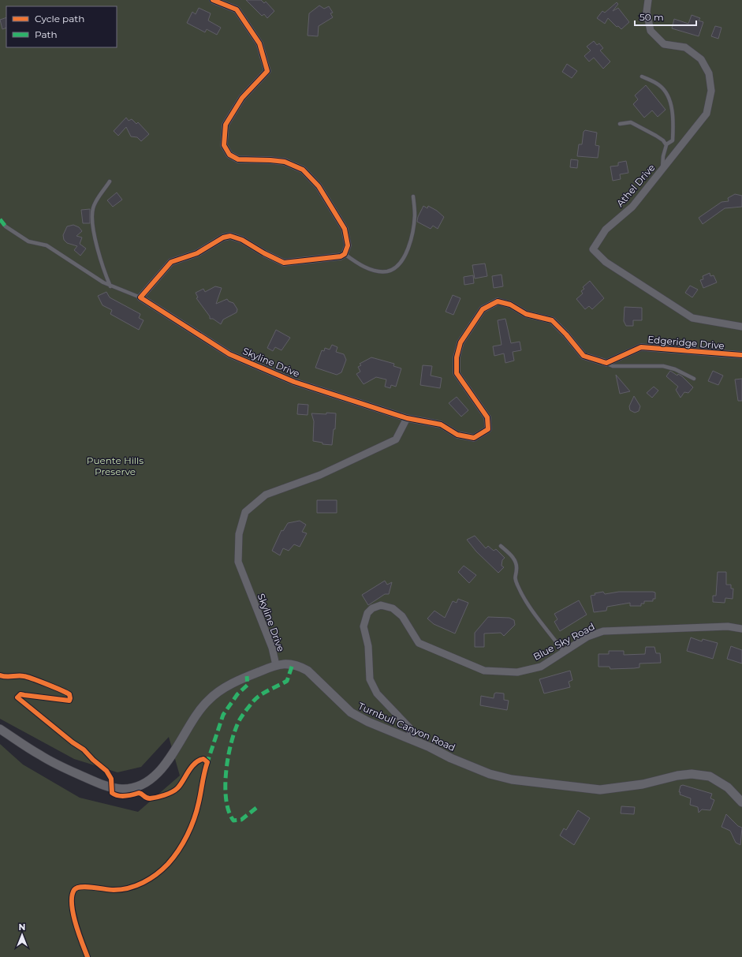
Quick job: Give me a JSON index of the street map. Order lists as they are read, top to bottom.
{
  "streets": {
    "street": [
      "Athel Drive",
      "Edgeridge Drive",
      "Skyline Drive",
      "Blue Sky Road",
      "Turnbull Canyon Road"
    ]
  },
  "crossings": [
    ["Skyline Drive", "Turnbull Canyon Road"],
    ["Blue Sky Road", "Turnbull Canyon Road"]
  ],
  "parks": ["Puente Hills Preserve"],
  "legend": ["Cycle path", "Path"],
  "scale_bar": "50 m",
  "north": "top"
}
